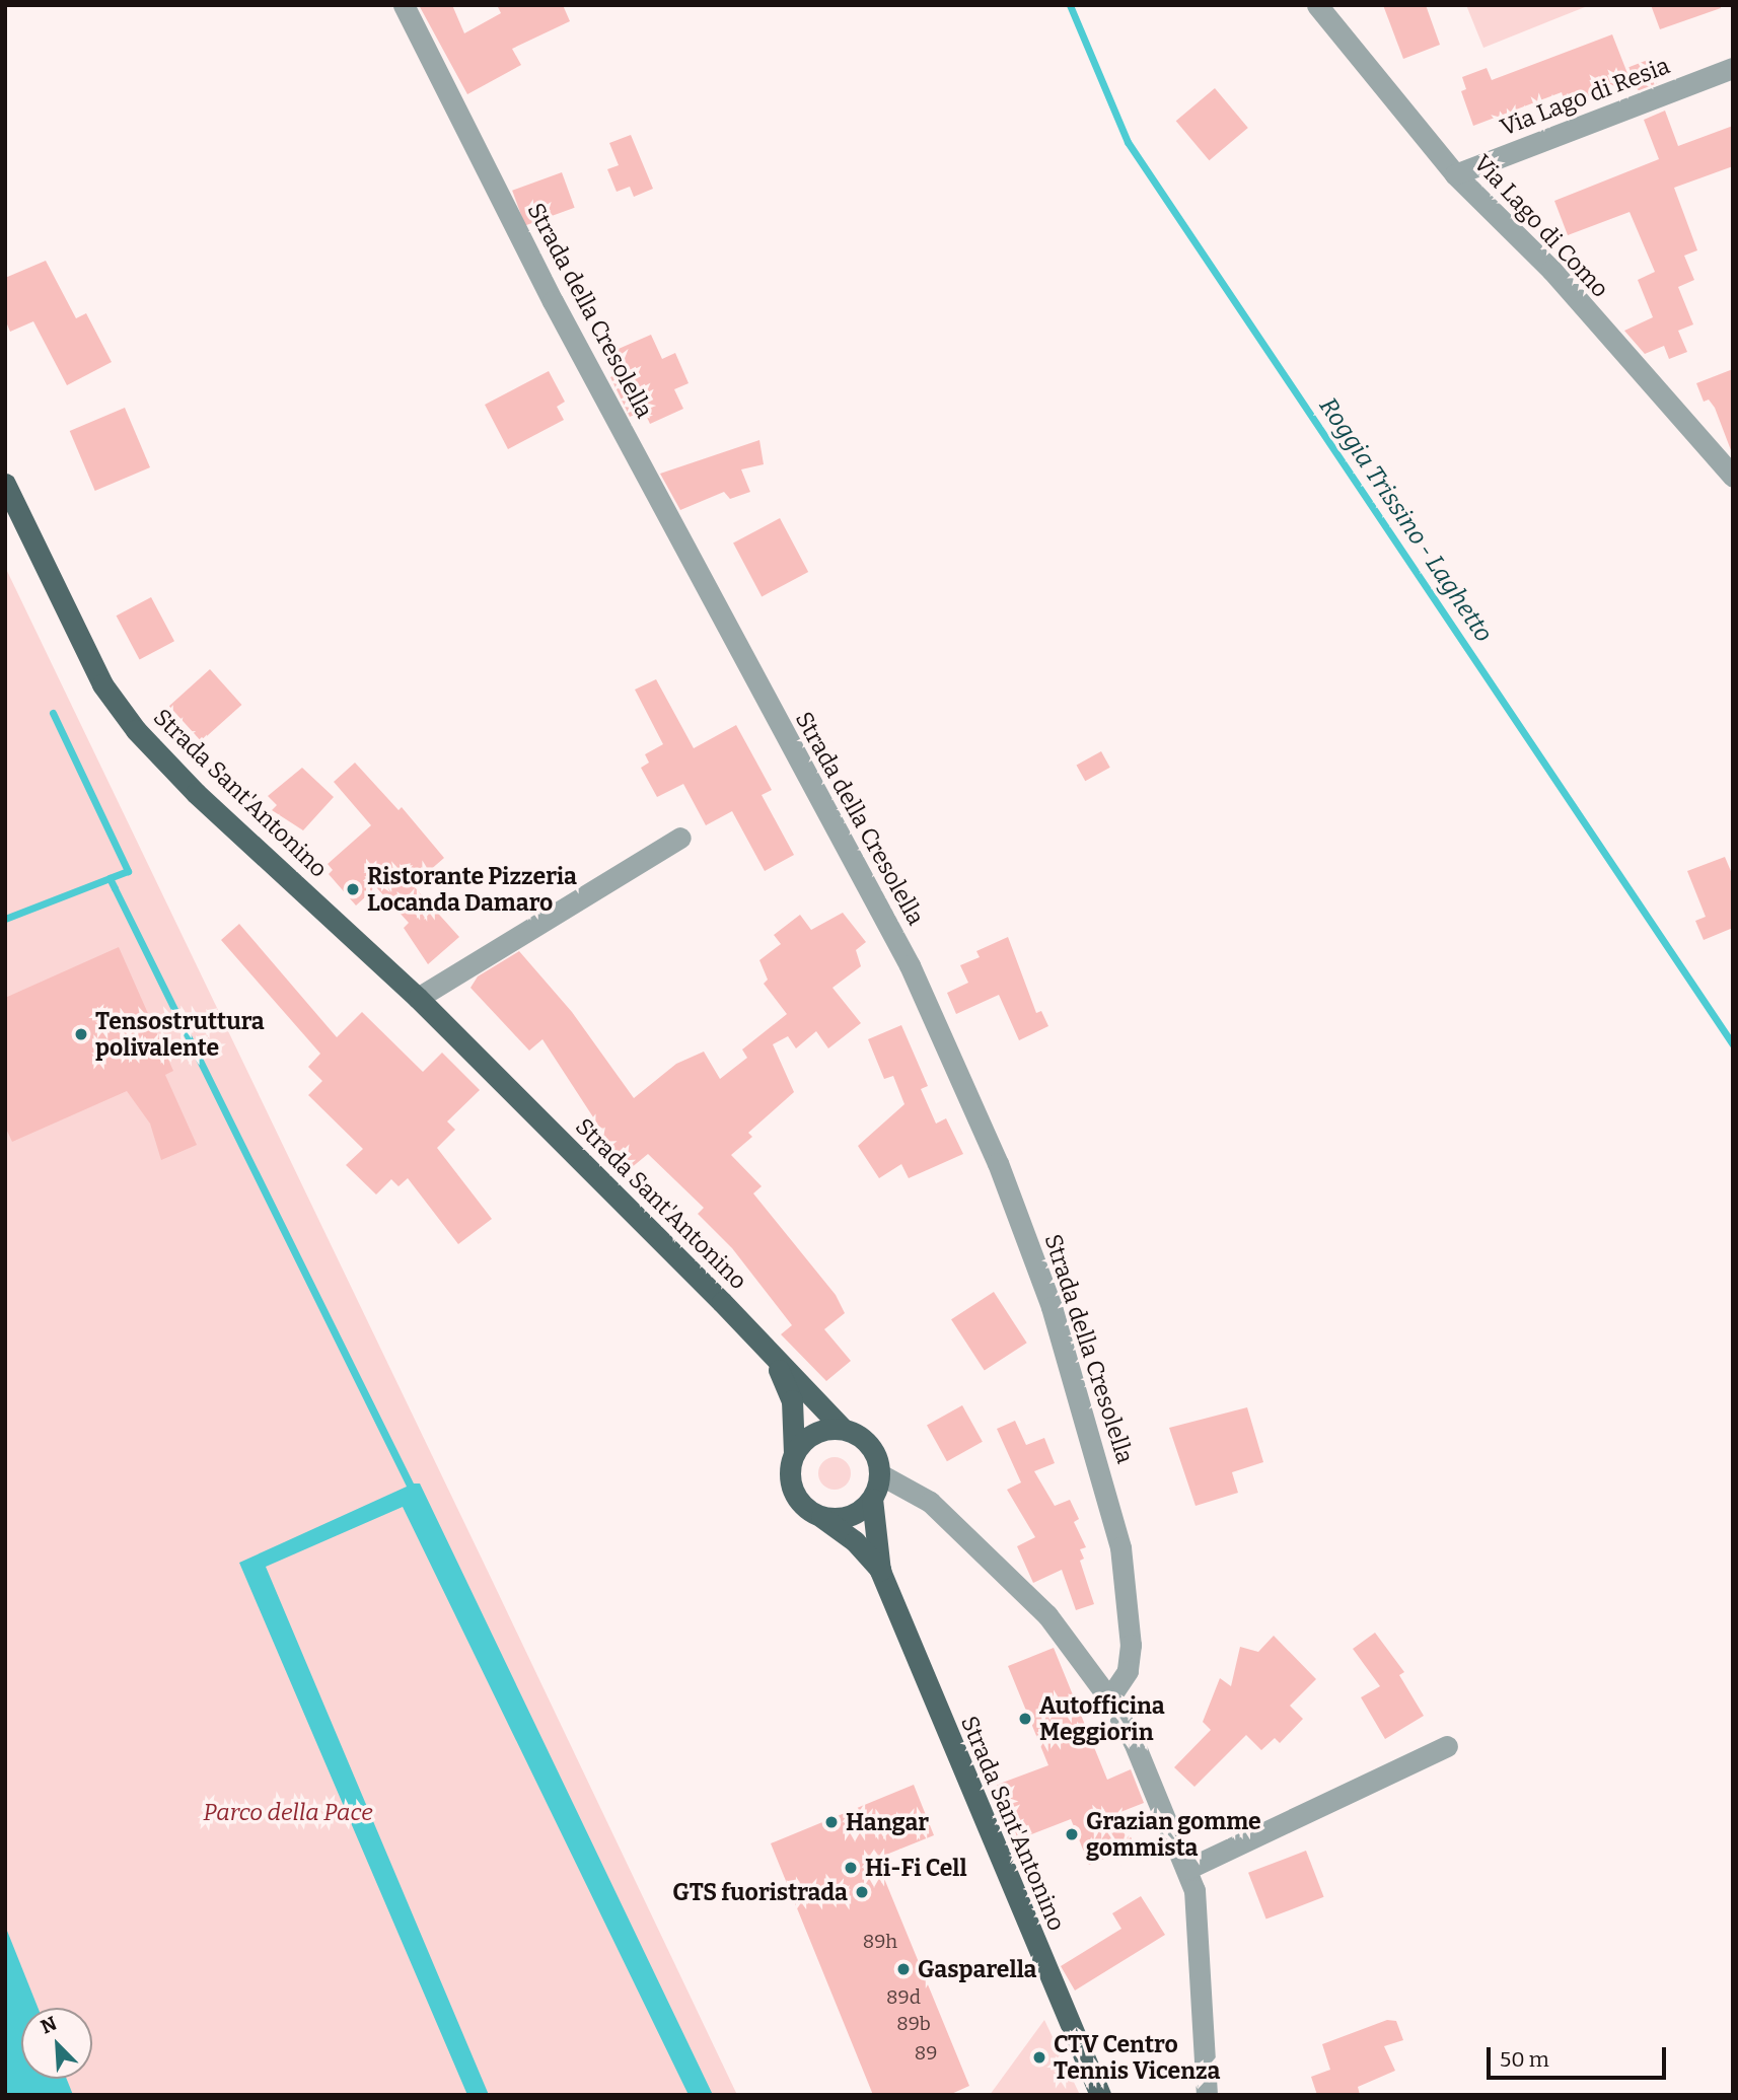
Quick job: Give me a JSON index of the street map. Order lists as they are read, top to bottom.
{
  "streets": {
    "main road": ["Strada Sant'Antonino"],
    "street": ["Via Lago di Resia", "Via Lago di Como", "Strada della Cresolella"]
  },
  "crossings": [
    ["Via Lago di Resia", "Via Lago di Como"]
  ],
  "water": ["Roggia Trissino - Laghetto"],
  "parks": ["Parco della Pace"],
  "places": [
    "Ristorante Pizzeria Locanda Damaro",
    "Tensostruttura polivalente",
    "Autofficina Meggiorin",
    "Hangar",
    "Grazian gomme gommista",
    "Hi-Fi Cell",
    "GTS fuoristrada",
    "Gasparella",
    "CTV Centro Tennis Vicenza"
  ],
  "house_numbers": [
    "89h",
    "89d",
    "89b",
    "89"
  ],
  "scale_bar": "50 m",
  "north": "top left"
}
